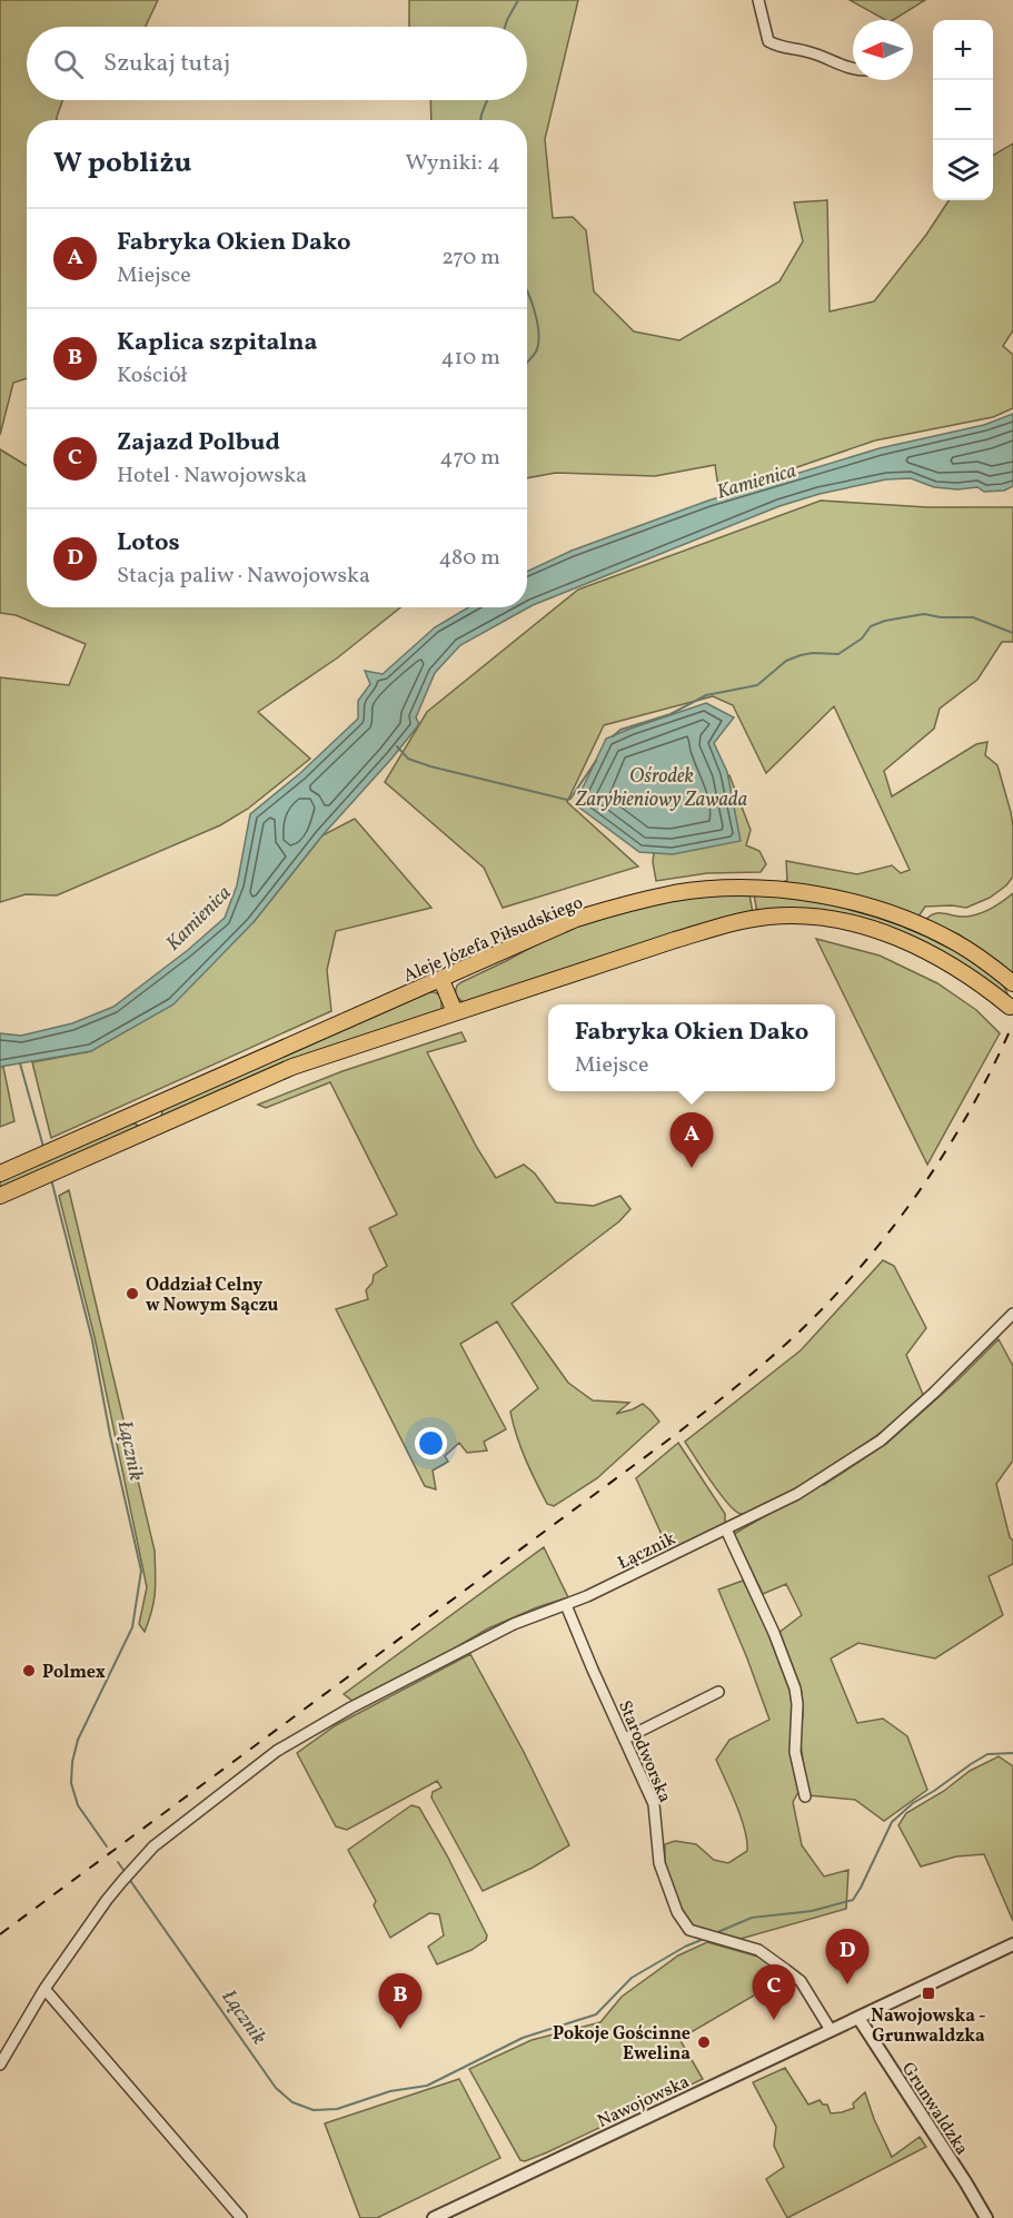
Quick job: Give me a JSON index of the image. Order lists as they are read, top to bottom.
{
  "streets": {
    "main road": ["Aleje Józefa Piłsudskiego"],
    "street": [
      "Łącznik",
      "Starodworska",
      "Nawojowska",
      "Grunwaldzka"
    ]
  },
  "crossings": [
    ["Łącznik", "Starodworska"],
    ["Starodworska", "Nawojowska"],
    ["Nawojowska", "Grunwaldzka"]
  ],
  "water": ["Kamienica", "Ośrodek Zarybieniowy Zawada", "Łącznik"],
  "places": {
    "other": ["Oddział Celny w Nowym Sączu", "Polmex", "Pokoje Gościnne Ewelina"],
    "transit": ["Nawojowska - Grunwaldzka"]
  },
  "north": "left",
  "page": {
    "map_buttons": ["+", "−"],
    "search": "Szukaj tutaj",
    "heading": ["W pobliżu", "Wyniki: 4"],
    "list": [
      {
        "mark": "A",
        "name": "Fabryka Okien Dako",
        "note": "Miejsce",
        "value": "270 m"
      },
      {
        "mark": "B",
        "name": "Kaplica szpitalna",
        "note": "Kościół",
        "value": "410 m"
      },
      {
        "mark": "C",
        "name": "Zajazd Polbud",
        "note": "Hotel · Nawojowska",
        "value": "470 m"
      },
      {
        "mark": "D",
        "name": "Lotos",
        "note": "Stacja paliw · Nawojowska",
        "value": "480 m"
      }
    ],
    "popup": ["Fabryka Okien Dako", "Miejsce"],
    "pins": [
      "A",
      "D",
      "C",
      "B"
    ]
  }
}
